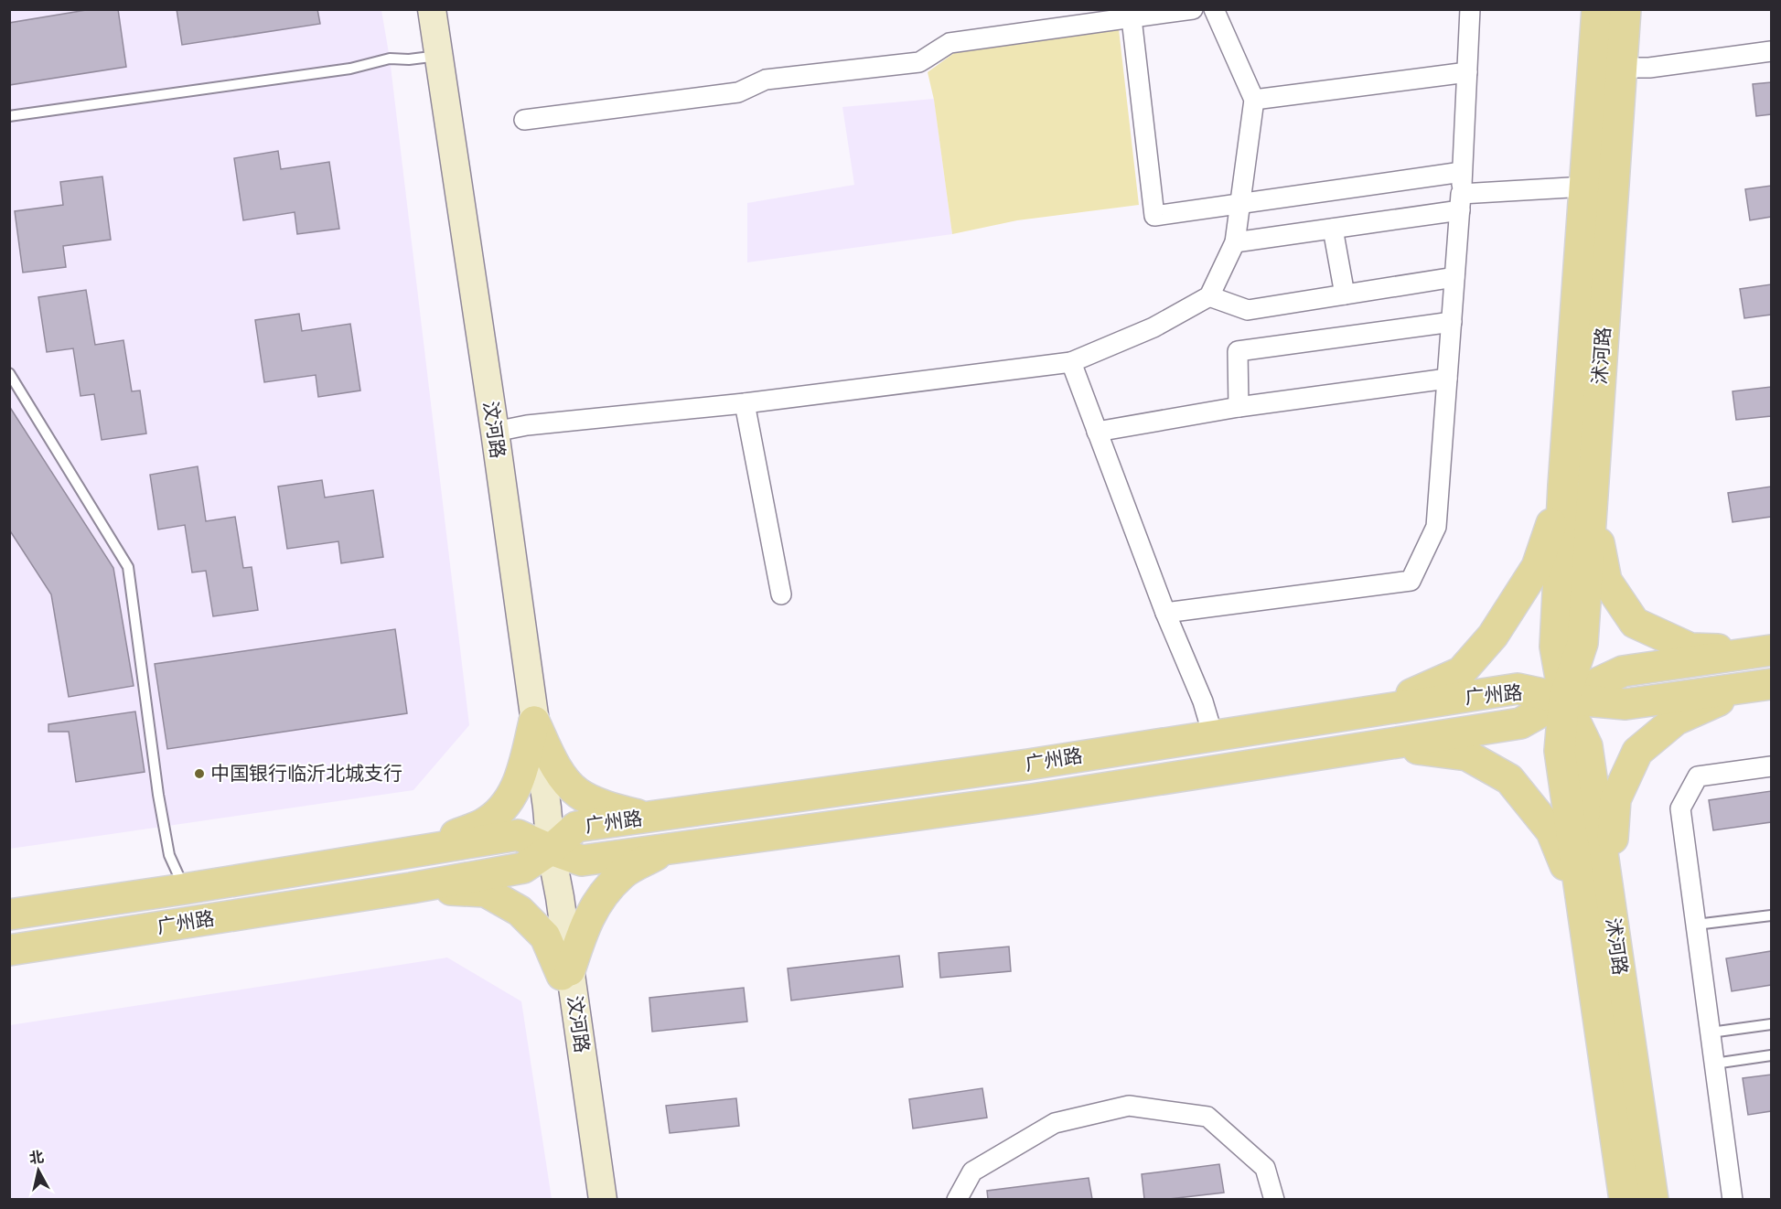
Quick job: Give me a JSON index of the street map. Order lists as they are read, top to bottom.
{
  "streets": {
    "main road": ["沭河路", "广州路"],
    "street": ["汶河路"]
  },
  "crossings": [
    ["沭河路", "广州路"],
    ["汶河路", "广州路"]
  ],
  "places": ["中国银行临沂北城支行"],
  "north": "top"
}
